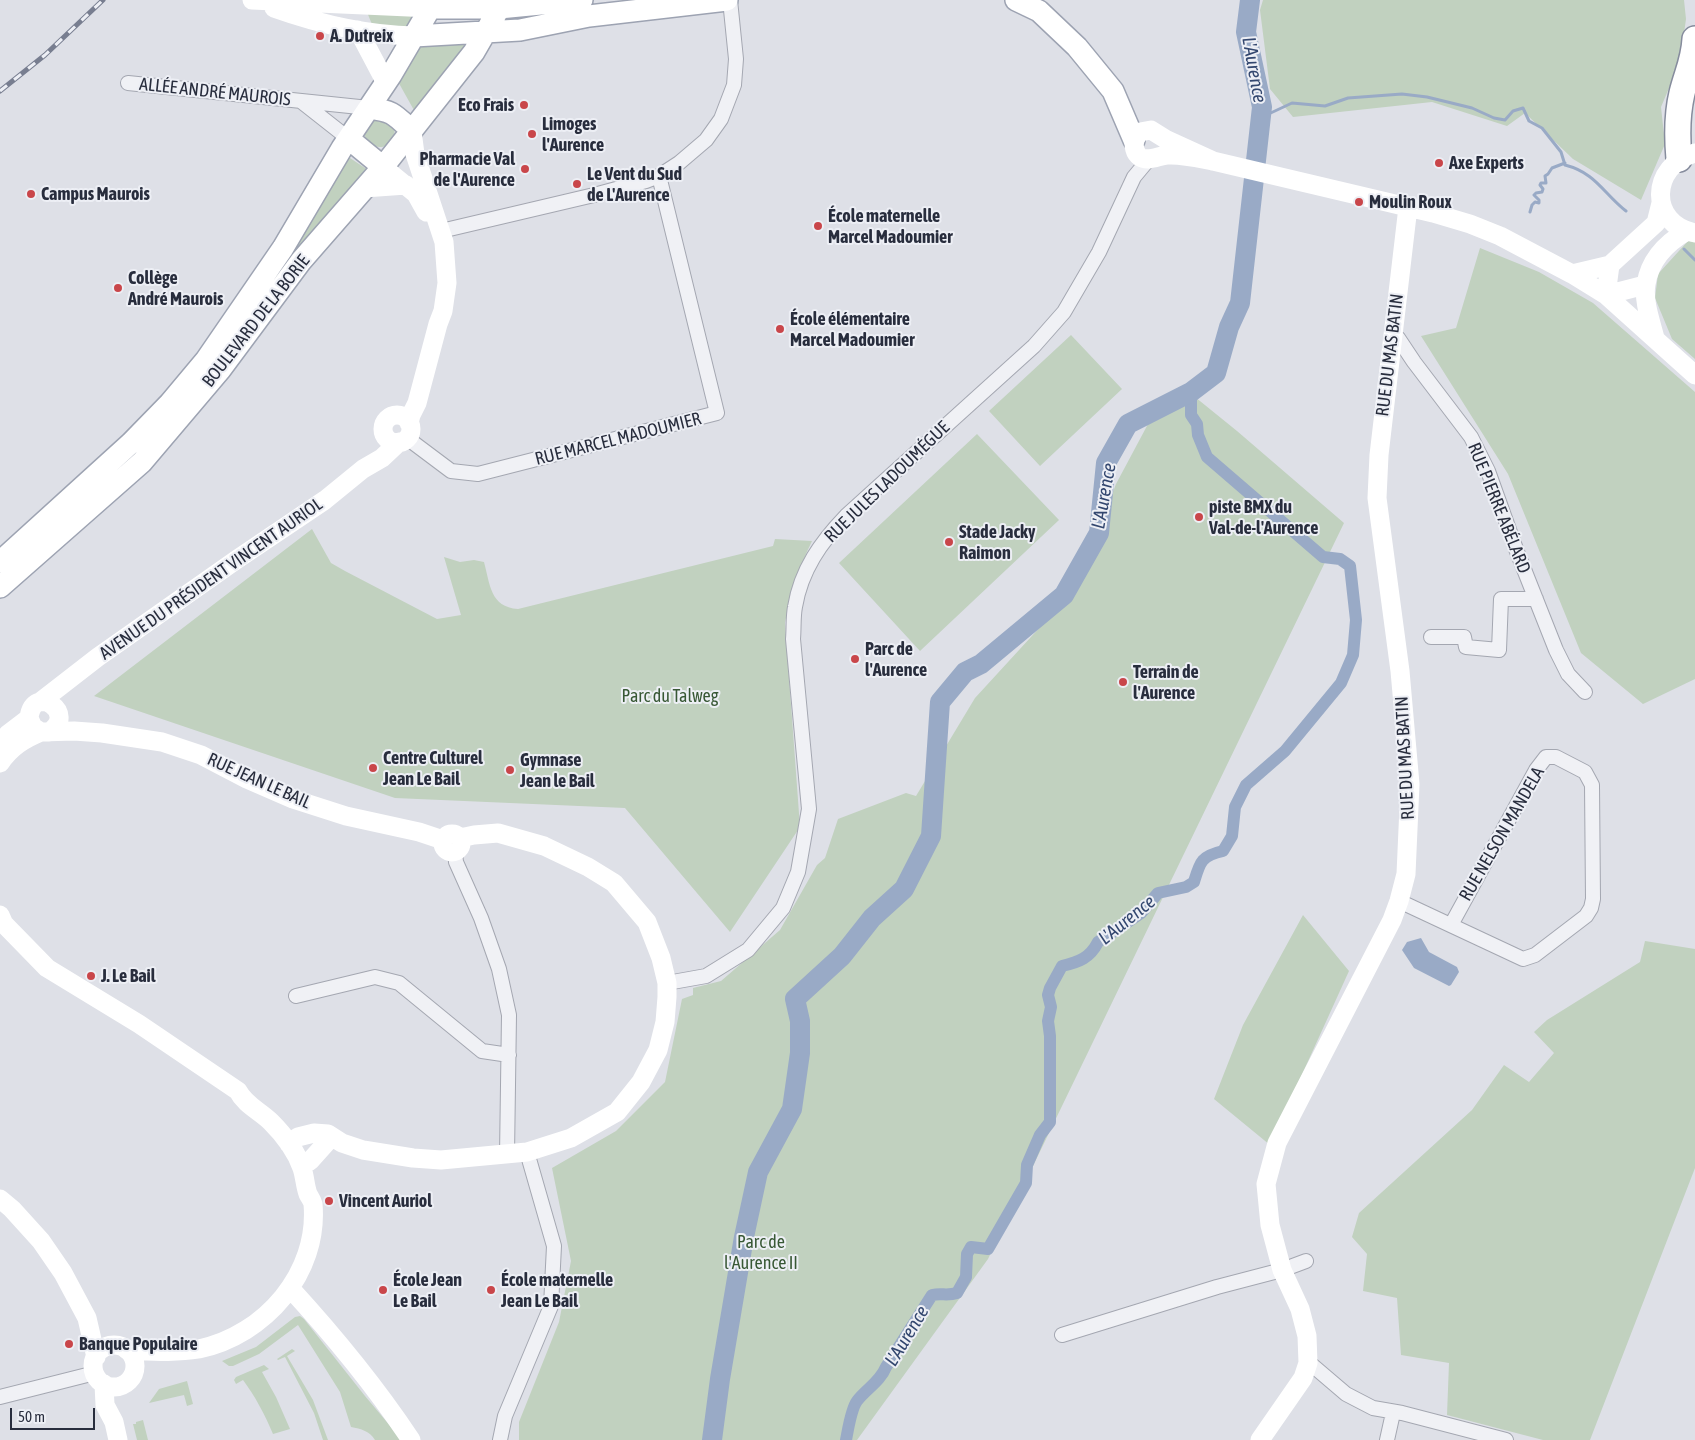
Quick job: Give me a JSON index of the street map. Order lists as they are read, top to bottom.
{
  "streets": {
    "main road": ["ALLÉE ANDRÉ MAUROIS", "BOULEVARD DE LA BORIE"],
    "street": [
      "RUE DU MAS BATIN",
      "RUE MARCEL MADOUMIER",
      "RUE JULES LADOUMÉGUE",
      "RUE PIERRE ABÉLARD",
      "AVENUE DU PRÉSIDENT VINCENT AURIOL",
      "RUE JEAN LE BAIL",
      "RUE NELSON MANDELA"
    ]
  },
  "crossings": [
    ["ALLÉE ANDRÉ MAUROIS", "BOULEVARD DE LA BORIE"],
    ["RUE DU MAS BATIN", "RUE PIERRE ABÉLARD"],
    ["RUE DU MAS BATIN", "RUE NELSON MANDELA"],
    ["RUE MARCEL MADOUMIER", "AVENUE DU PRÉSIDENT VINCENT AURIOL"],
    ["RUE JULES LADOUMÉGUE", "RUE JEAN LE BAIL"],
    ["AVENUE DU PRÉSIDENT VINCENT AURIOL", "RUE JEAN LE BAIL"]
  ],
  "water": ["L'Aurence"],
  "parks": ["Parc du Talweg", "Parc de l'Aurence II"],
  "places": [
    "A. Dutreix",
    "Eco Frais",
    "Limoges l'Aurence",
    "Axe Experts",
    "Pharmacie Val de l'Aurence",
    "Le Vent du Sud de L'Aurence",
    "Campus Maurois",
    "Moulin Roux",
    "École maternelle Marcel Madoumier",
    "Collège André Maurois",
    "École élémentaire Marcel Madoumier",
    "piste BMX du Val-de-l'Aurence",
    "Stade Jacky Raimon",
    "Parc de l'Aurence",
    "Terrain de l'Aurence",
    "Centre Culturel Jean Le Bail",
    "Gymnase Jean le Bail",
    "J. Le Bail",
    "Vincent Auriol",
    "École Jean Le Bail",
    "École maternelle Jean Le Bail",
    "Banque Populaire"
  ],
  "scale_bar": "50 m"
}
